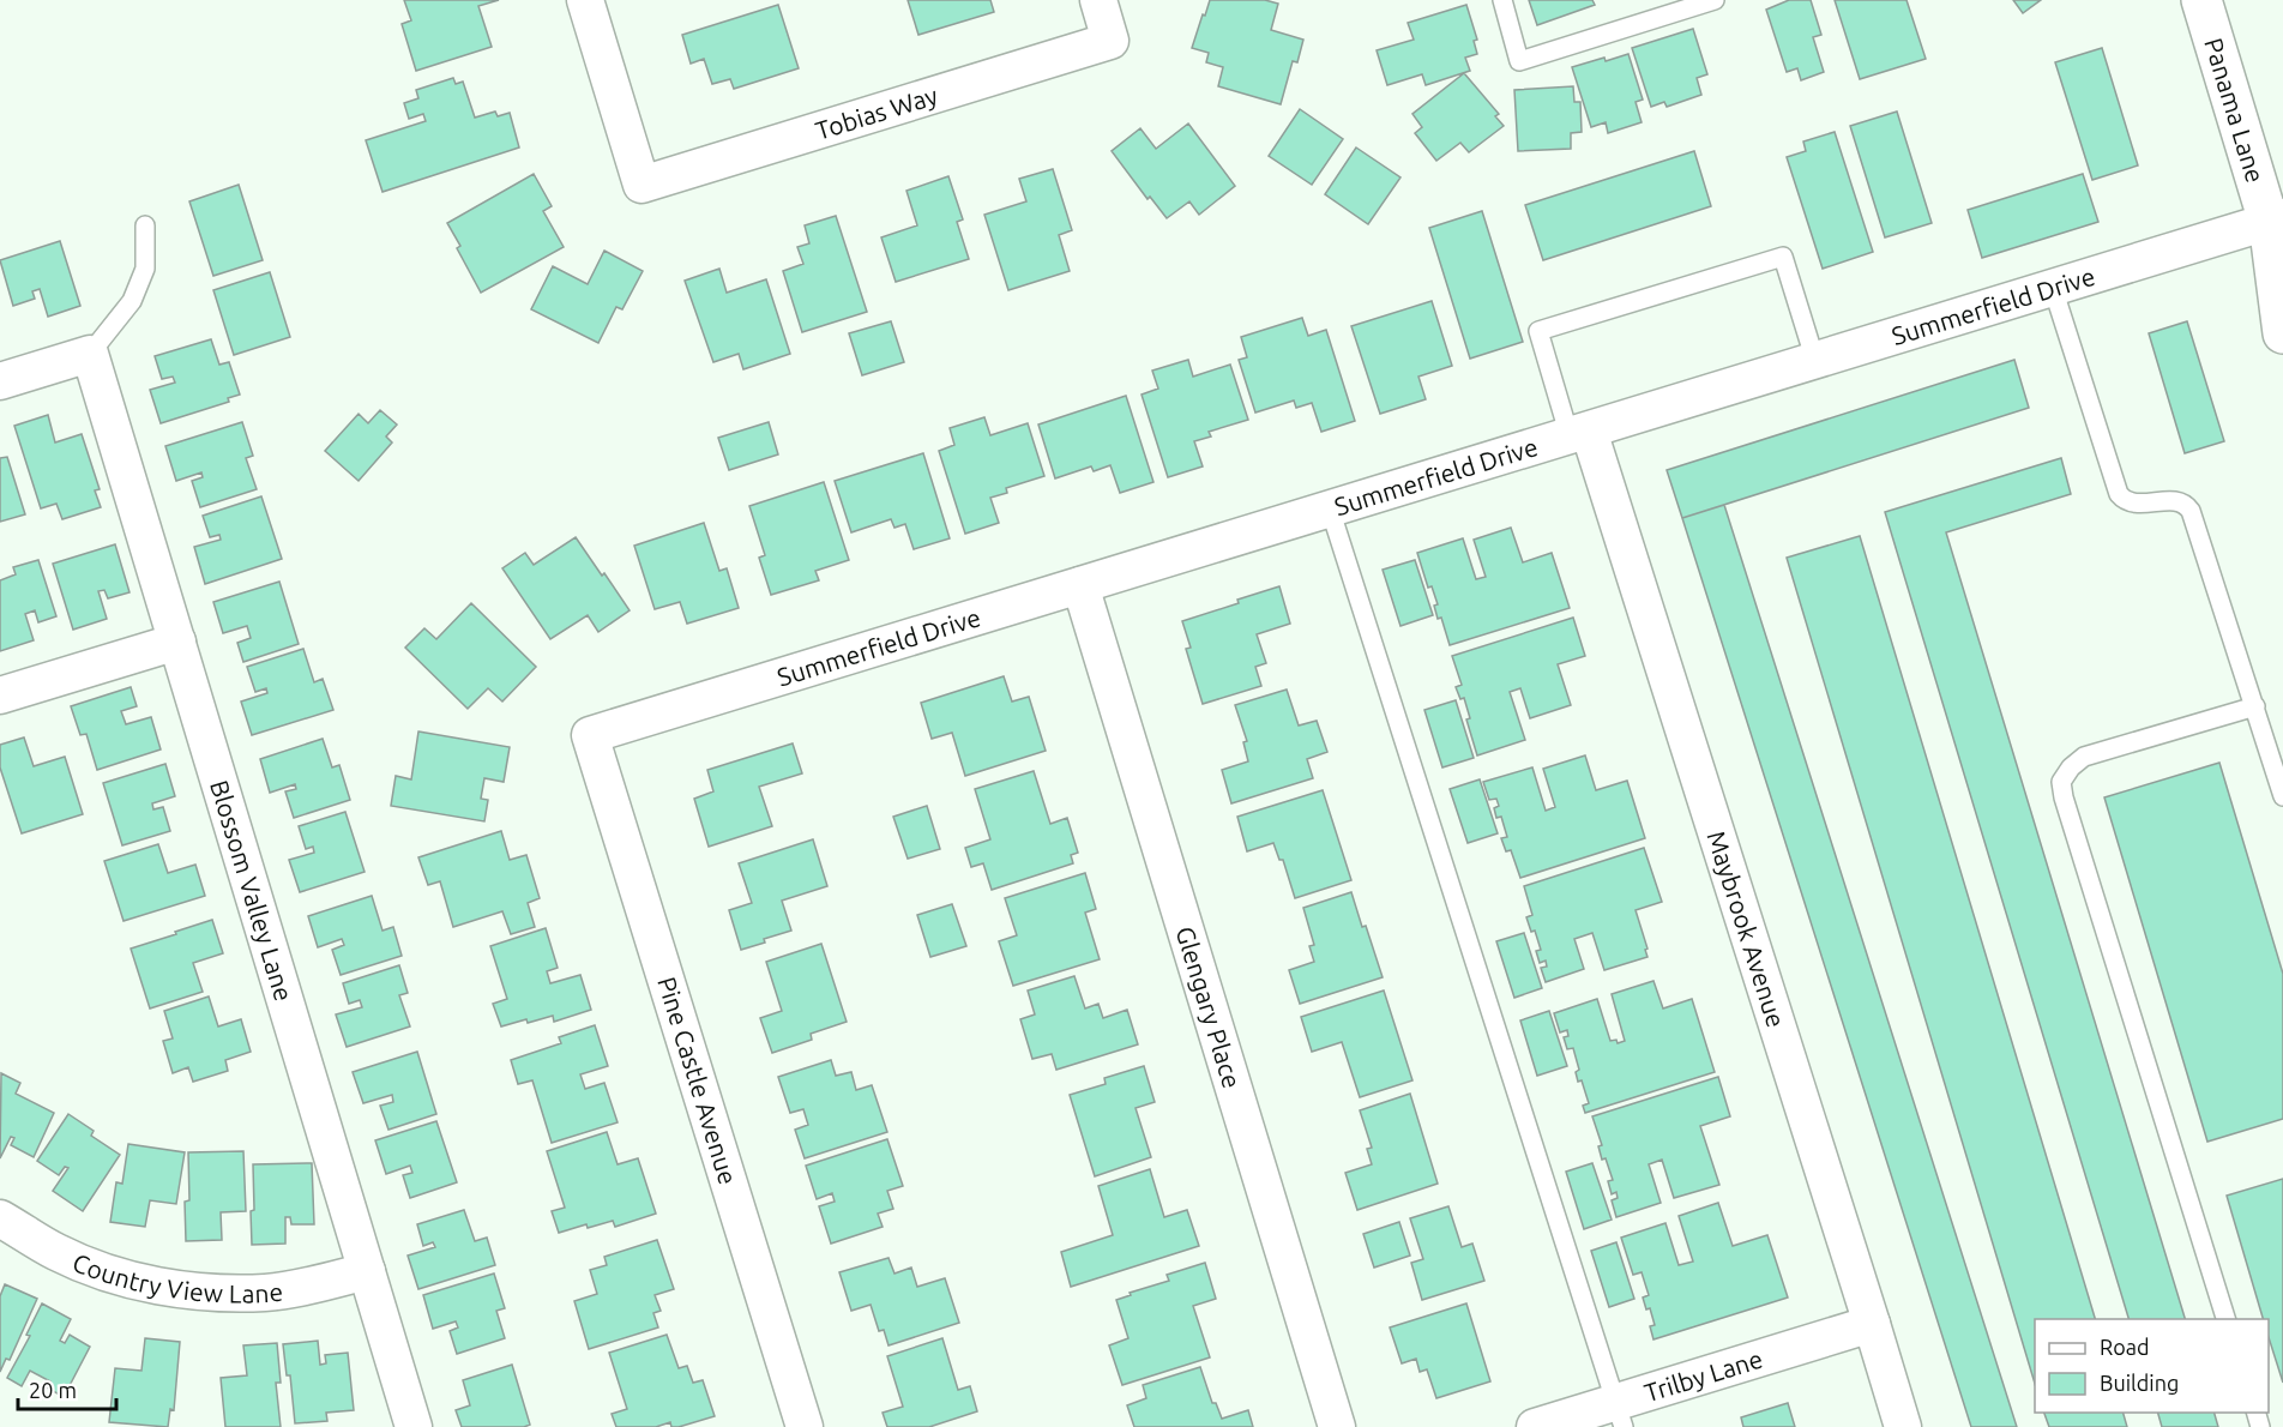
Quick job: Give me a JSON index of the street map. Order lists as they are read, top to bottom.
{
  "streets": {
    "main road": ["Panama Lane"],
    "street": [
      "Tobias Way",
      "Summerfield Drive",
      "Blossom Valley Lane",
      "Maybrook Avenue",
      "Glengary Place",
      "Pine Castle Avenue",
      "Country View Lane",
      "Trilby Lane"
    ]
  },
  "crossings": [
    ["Panama Lane", "Summerfield Drive"],
    ["Summerfield Drive", "Maybrook Avenue"],
    ["Summerfield Drive", "Glengary Place"],
    ["Summerfield Drive", "Pine Castle Avenue"],
    ["Blossom Valley Lane", "Country View Lane"],
    ["Maybrook Avenue", "Trilby Lane"]
  ],
  "legend": ["Road", "Building"],
  "scale_bar": "20 m"
}
